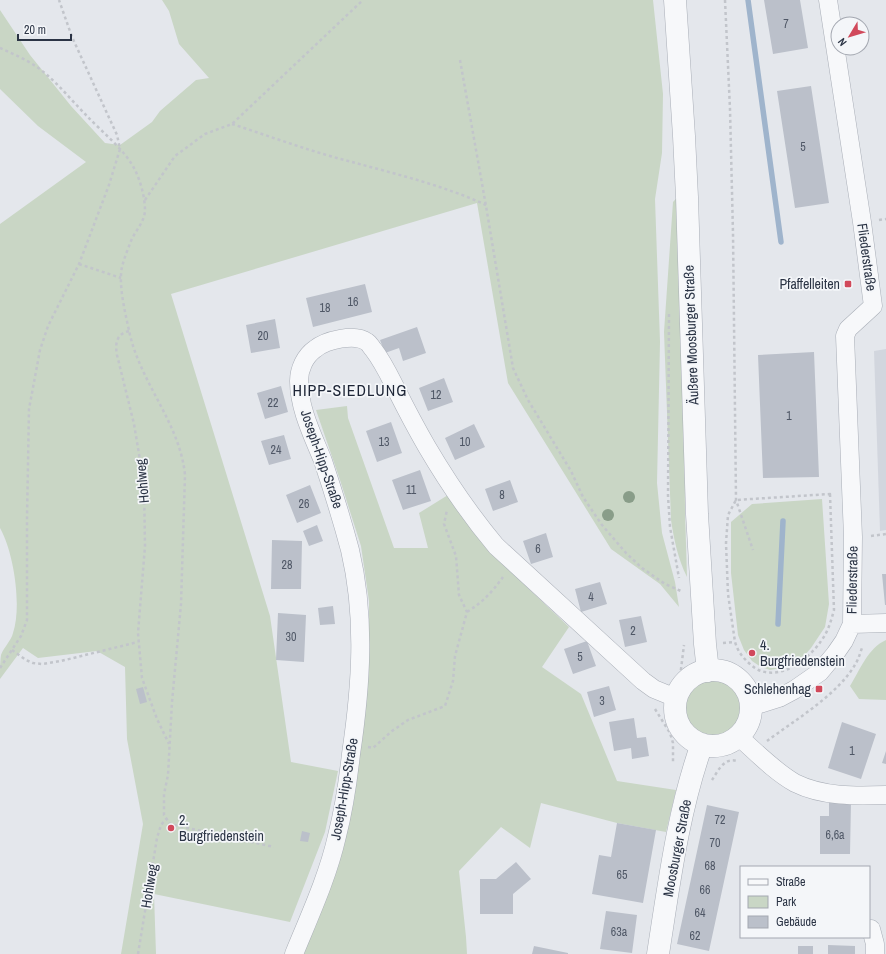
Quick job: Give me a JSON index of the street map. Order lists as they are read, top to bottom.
{
  "streets": {
    "street": [
      "Fliederstraße",
      "Äußere Moosburger Straße",
      "Joseph-Hipp-Straße",
      "Moosburger Straße"
    ],
    "path": ["Hohlweg"]
  },
  "crossings": [
    ["Äußere Moosburger Straße", "Joseph-Hipp-Straße"],
    ["Äußere Moosburger Straße", "Moosburger Straße"],
    ["Joseph-Hipp-Straße", "Moosburger Straße"]
  ],
  "districts": ["HIPP-SIEDLUNG"],
  "places": {
    "transit": ["Pfaffelleiten", "Schlehenhag"],
    "other": ["4. Burgfriedenstein", "2. Burgfriedenstein"]
  },
  "house_numbers": [
    "7",
    "5",
    "16",
    "18",
    "20",
    "12",
    "22",
    "1",
    "13",
    "10",
    "24",
    "11",
    "8",
    "26",
    "6",
    "28",
    "4",
    "2",
    "30",
    "5",
    "3",
    "1",
    "72",
    "6,6a",
    "70",
    "68",
    "65",
    "66",
    "64",
    "63a",
    "62"
  ],
  "legend": ["Straße", "Park", "Gebäude"],
  "scale_bar": "20 m",
  "north": "bottom left"
}
